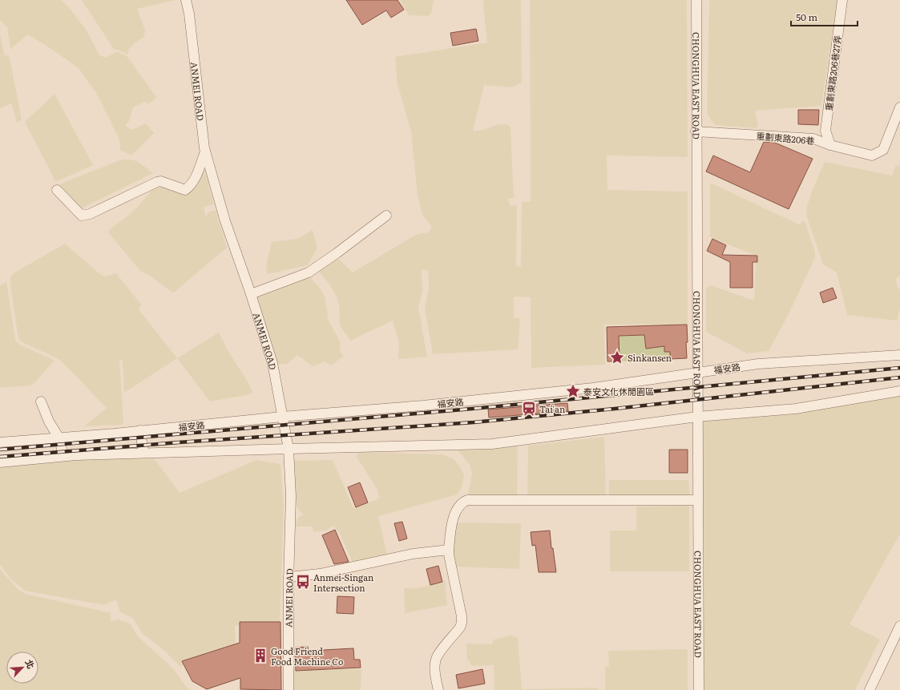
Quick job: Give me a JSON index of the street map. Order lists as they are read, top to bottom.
{
  "streets": {
    "street": [
      "重劃東路206巷27弄",
      "CHONGHUA EAST ROAD",
      "ANMEI ROAD",
      "重劃東路206巷",
      "福安路"
    ]
  },
  "crossings": [
    ["重劃東路206巷27弄", "重劃東路206巷"],
    ["CHONGHUA EAST ROAD", "重劃東路206巷"],
    ["CHONGHUA EAST ROAD", "福安路"],
    ["ANMEI ROAD", "福安路"]
  ],
  "places": {
    "place": ["Sinkansen", "泰安文化休閒園區"],
    "station": ["Tai'an"],
    "bus stop": ["Anmei-Singan Intersection"],
    "building": ["Good Friend Food Machine Co"]
  },
  "scale_bar": "50 m",
  "north": "top right"
}
